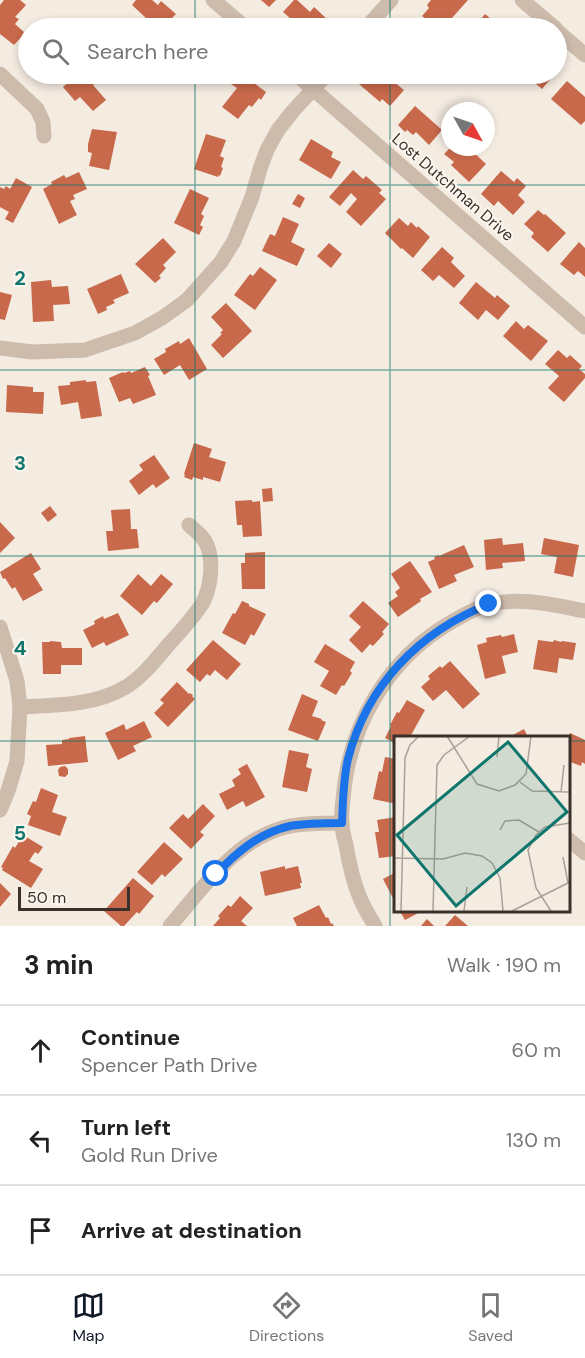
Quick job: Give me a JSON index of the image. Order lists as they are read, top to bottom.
{
  "streets": {
    "street": ["Lost Dutchman Drive"]
  },
  "scale_bar": "50 m",
  "north": "bottom right",
  "page": {
    "search": "Search here",
    "scale": "50 m",
    "heading": ["3 min", "Walk · 190 m"],
    "list": [
      ["Continue", "Spencer Path Drive", "60 m"],
      ["Turn left", "Gold Run Drive", "130 m"],
      "Arrive at destination"
    ],
    "nav": ["Map", "Directions", "Saved"]
  },
  "grid": {
    "rows": [
      "2",
      "3",
      "4",
      "5"
    ]
  }
}
